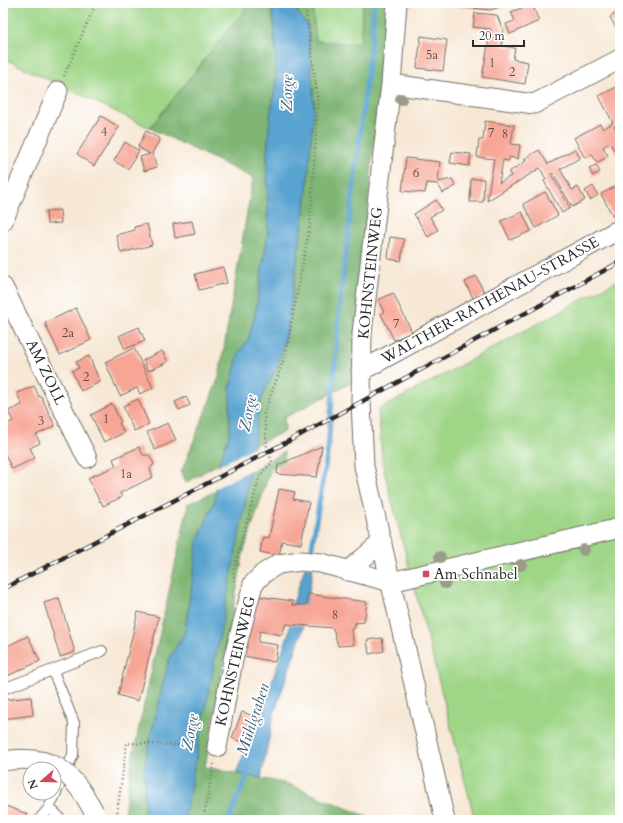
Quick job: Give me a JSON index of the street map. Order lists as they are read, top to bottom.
{
  "streets": {
    "street": ["KOHNSTEINWEG", "WALTHER-RATHENAU-STRASSE", "AM ZOLL"]
  },
  "crossings": [
    ["KOHNSTEINWEG", "WALTHER-RATHENAU-STRASSE"]
  ],
  "water": ["Zorge", "Mühlgraben"],
  "places": {
    "transit": ["Am Schnabel"]
  },
  "house_numbers": [
    "5a",
    "1",
    "2",
    "4",
    "7",
    "8",
    "6",
    "7",
    "2a",
    "2",
    "1",
    "3",
    "1a",
    "8"
  ],
  "scale_bar": "20 m",
  "north": "left"
}
